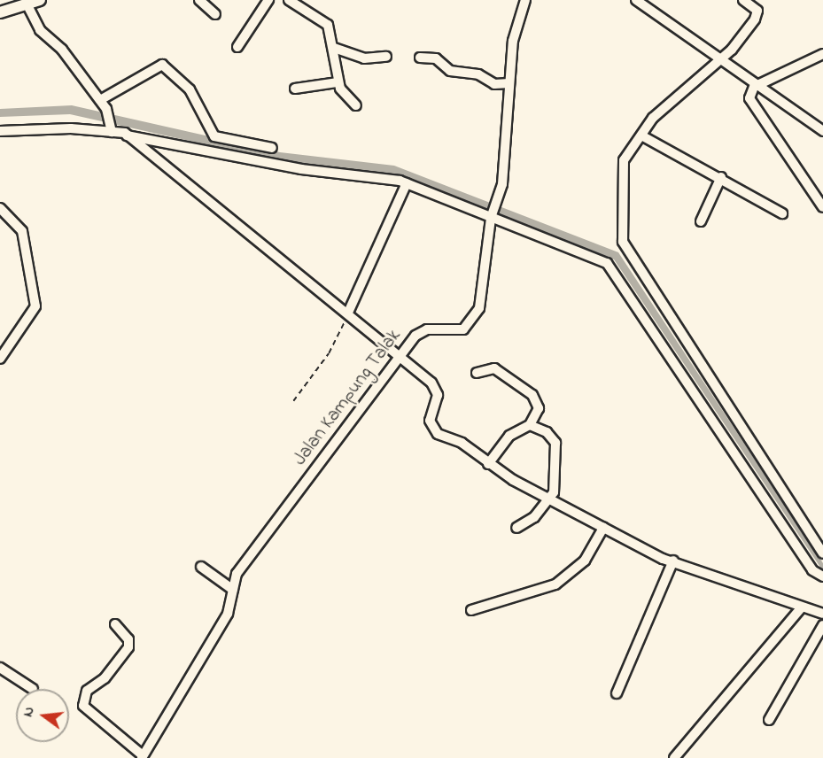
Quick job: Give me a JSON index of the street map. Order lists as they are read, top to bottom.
{
  "streets": {
    "street": ["Jalan Kampung Talak"]
  },
  "north": "left"
}
